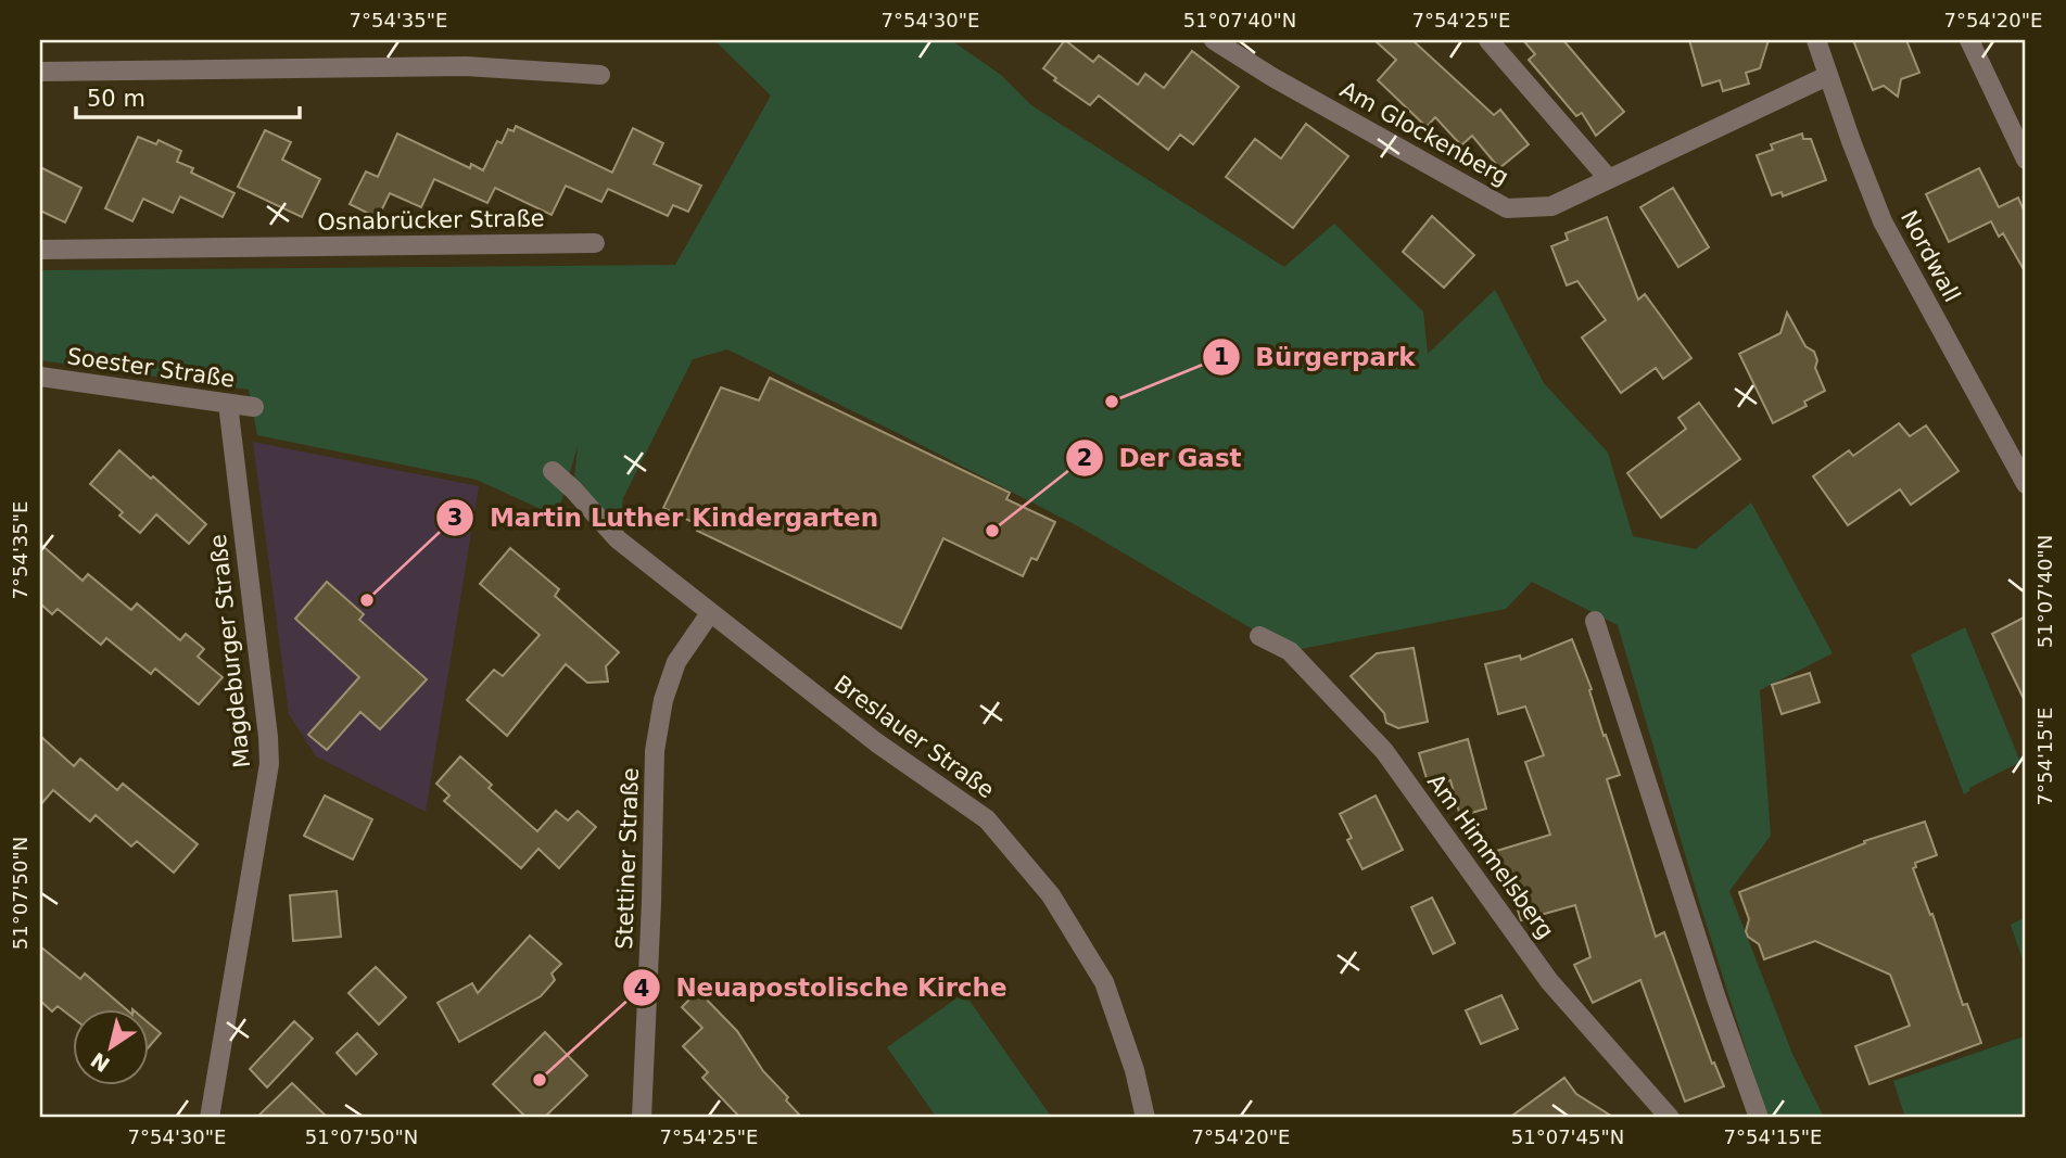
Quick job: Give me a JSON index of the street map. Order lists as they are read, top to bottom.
{
  "streets": {
    "street": [
      "Am Glockenberg",
      "Osnabrücker Straße",
      "Nordwall",
      "Soester Straße",
      "Magdeburger Straße",
      "Breslauer Straße",
      "Am Himmelsberg",
      "Stettiner Straße"
    ]
  },
  "crossings": [
    ["Am Glockenberg", "Nordwall"],
    ["Soester Straße", "Magdeburger Straße"],
    ["Breslauer Straße", "Stettiner Straße"]
  ],
  "places": [
    "Bürgerpark",
    "Der Gast",
    "Martin Luther Kindergarten",
    "Neuapostolische Kirche"
  ],
  "scale_bar": "50 m",
  "north": "bottom left",
  "coordinates": [
    "7°54'35\"E",
    "7°54'30\"E",
    "51°07'40\"N",
    "7°54'25\"E",
    "7°54'20\"E",
    "7°54'15\"E",
    "51°07'50\"N",
    "51°07'45\"N"
  ]
}
